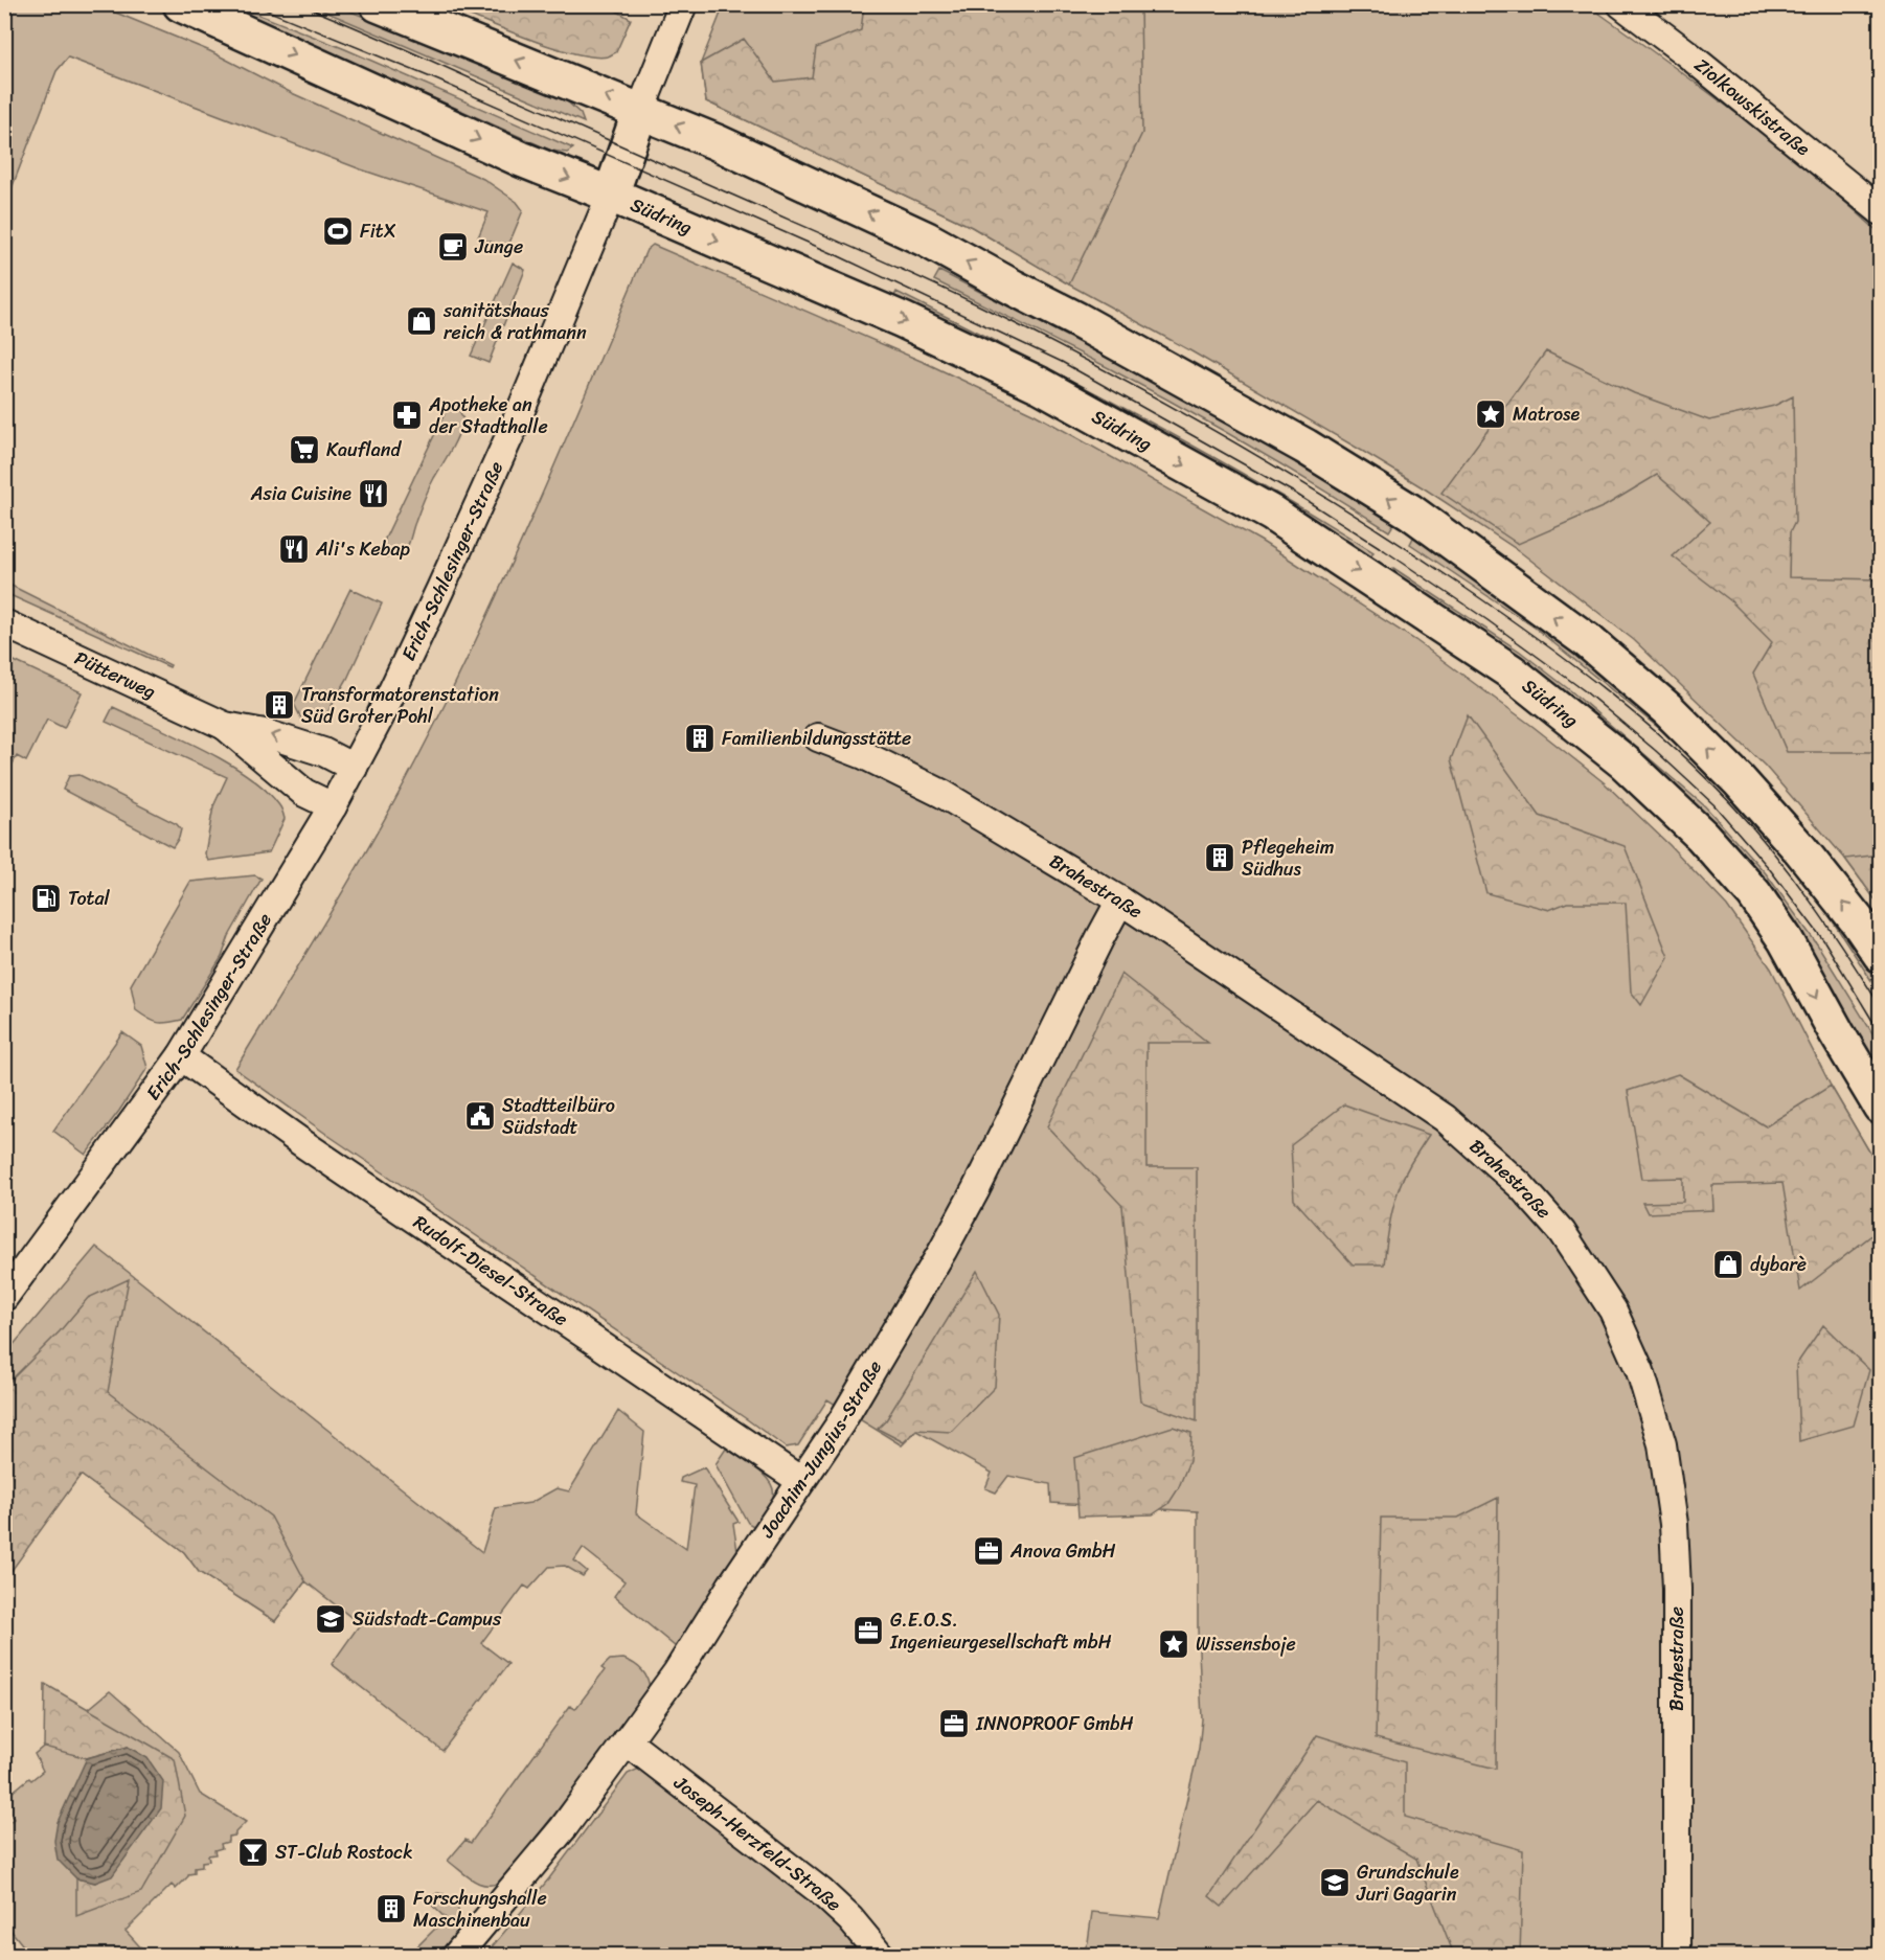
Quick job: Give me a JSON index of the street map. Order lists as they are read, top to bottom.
{
  "streets": {
    "main road": ["Südring", "Erich-Schlesinger-Straße"],
    "street": [
      "Ziolkowskistraße",
      "Pütterweg",
      "Brahestraße",
      "Rudolf-Diesel-Straße",
      "Joachim-Jungius-Straße",
      "Joseph-Herzfeld-Straße"
    ]
  },
  "crossings": [
    ["Südring", "Erich-Schlesinger-Straße"],
    ["Erich-Schlesinger-Straße", "Pütterweg"],
    ["Erich-Schlesinger-Straße", "Rudolf-Diesel-Straße"],
    ["Brahestraße", "Joachim-Jungius-Straße"],
    ["Rudolf-Diesel-Straße", "Joachim-Jungius-Straße"],
    ["Joachim-Jungius-Straße", "Joseph-Herzfeld-Straße"]
  ],
  "places": {
    "sports": ["FitX"],
    "cafe": ["Junge"],
    "shop": ["sanitätshaus reich & rathmann", "dybarè"],
    "place": ["Matrose", "Wissensboje"],
    "pharmacy": ["Apotheke an der Stadthalle"],
    "supermarket": ["Kaufland"],
    "restaurant": ["Asia Cuisine", "Ali's Kebap"],
    "building": [
      "Transformatorenstation Süd Groter Pohl",
      "Familienbildungsstätte",
      "Pflegeheim Südhus",
      "Forschungshalle Maschinenbau"
    ],
    "fuel station": ["Total"],
    "public building": ["Stadtteilbüro Südstadt"],
    "office": ["Anova GmbH", "G.E.O.S. Ingenieurgesellschaft mbH", "INNOPROOF GmbH"],
    "school or university": ["Südstadt-Campus", "Grundschule Juri Gagarin"],
    "bar": ["ST-Club Rostock"]
  }
}
